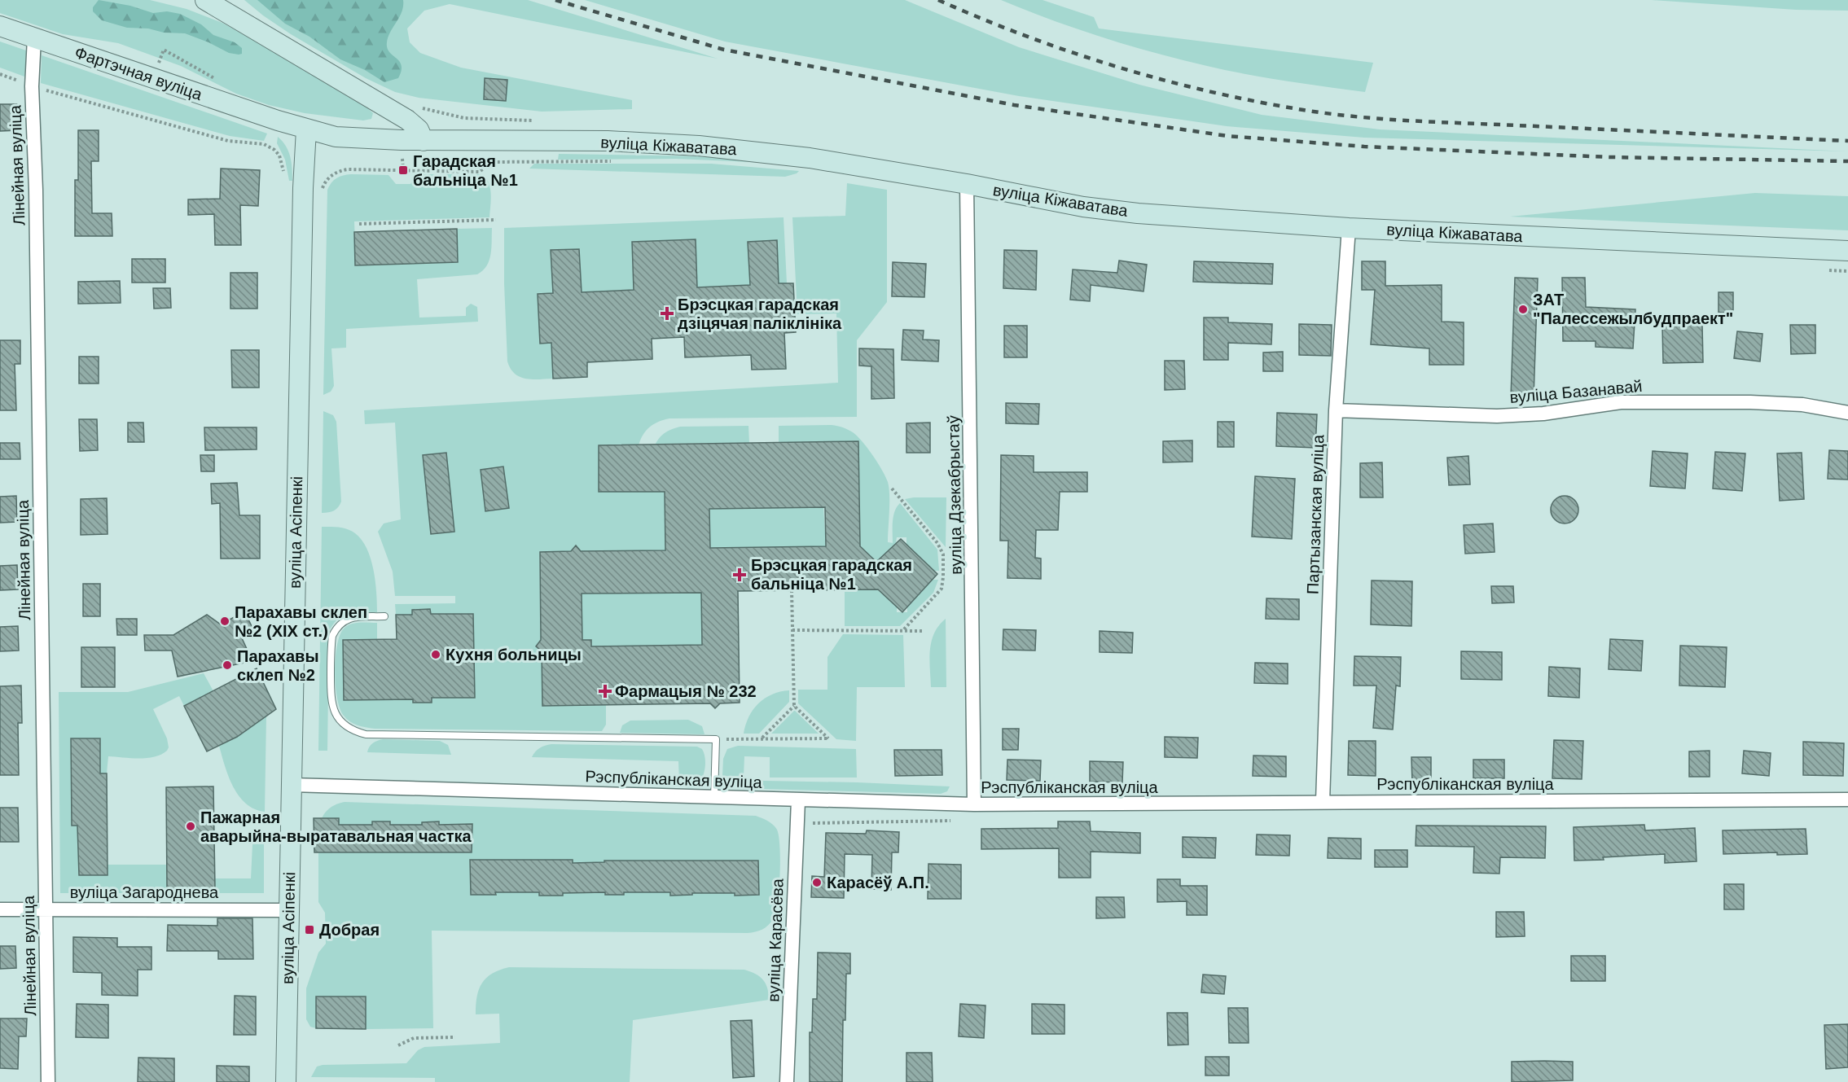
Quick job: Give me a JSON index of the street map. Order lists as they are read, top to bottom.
{
  "streets": {
    "main road": ["Фартэчная вуліца", "вуліца Кіжаватава", "вуліца Асіпенкі"],
    "street": [
      "Лінейная вуліца",
      "вуліца Базанавай",
      "вуліца Дзекабрыстаў",
      "Партызанская вуліца",
      "Рэспубліканская вуліца",
      "вуліца Загароднева",
      "вуліца Карасёва"
    ]
  },
  "crossings": [
    ["Фартэчная вуліца", "вуліца Кіжаватава"],
    ["Фартэчная вуліца", "Лінейная вуліца"],
    ["вуліца Кіжаватава", "вуліца Дзекабрыстаў"],
    ["вуліца Кіжаватава", "Партызанская вуліца"],
    ["вуліца Кіжаватава", "вуліца Асіпенкі"],
    ["Лінейная вуліца", "вуліца Загароднева"],
    ["вуліца Базанавай", "Партызанская вуліца"],
    ["вуліца Дзекабрыстаў", "Рэспубліканская вуліца"],
    ["Партызанская вуліца", "Рэспубліканская вуліца"],
    ["вуліца Асіпенкі", "Рэспубліканская вуліца"],
    ["вуліца Асіпенкі", "вуліца Загароднева"],
    ["Рэспубліканская вуліца", "вуліца Карасёва"]
  ],
  "places": {
    "transit": ["Гарадская бальніца №1", "Добрая"],
    "other": [
      "ЗАТ \"Палессежылбудпраект\"",
      "Парахавы склеп №2 (XIX ст.)",
      "Кухня больницы",
      "Парахавы склеп №2",
      "Пажарная аварыйна-выратавальная частка",
      "Карасёў А.П."
    ],
    "health": ["Брэсцкая гарадская дзіцячая паліклініка", "Брэсцкая гарадская бальніца №1", "Фармацыя № 232"]
  }
}
